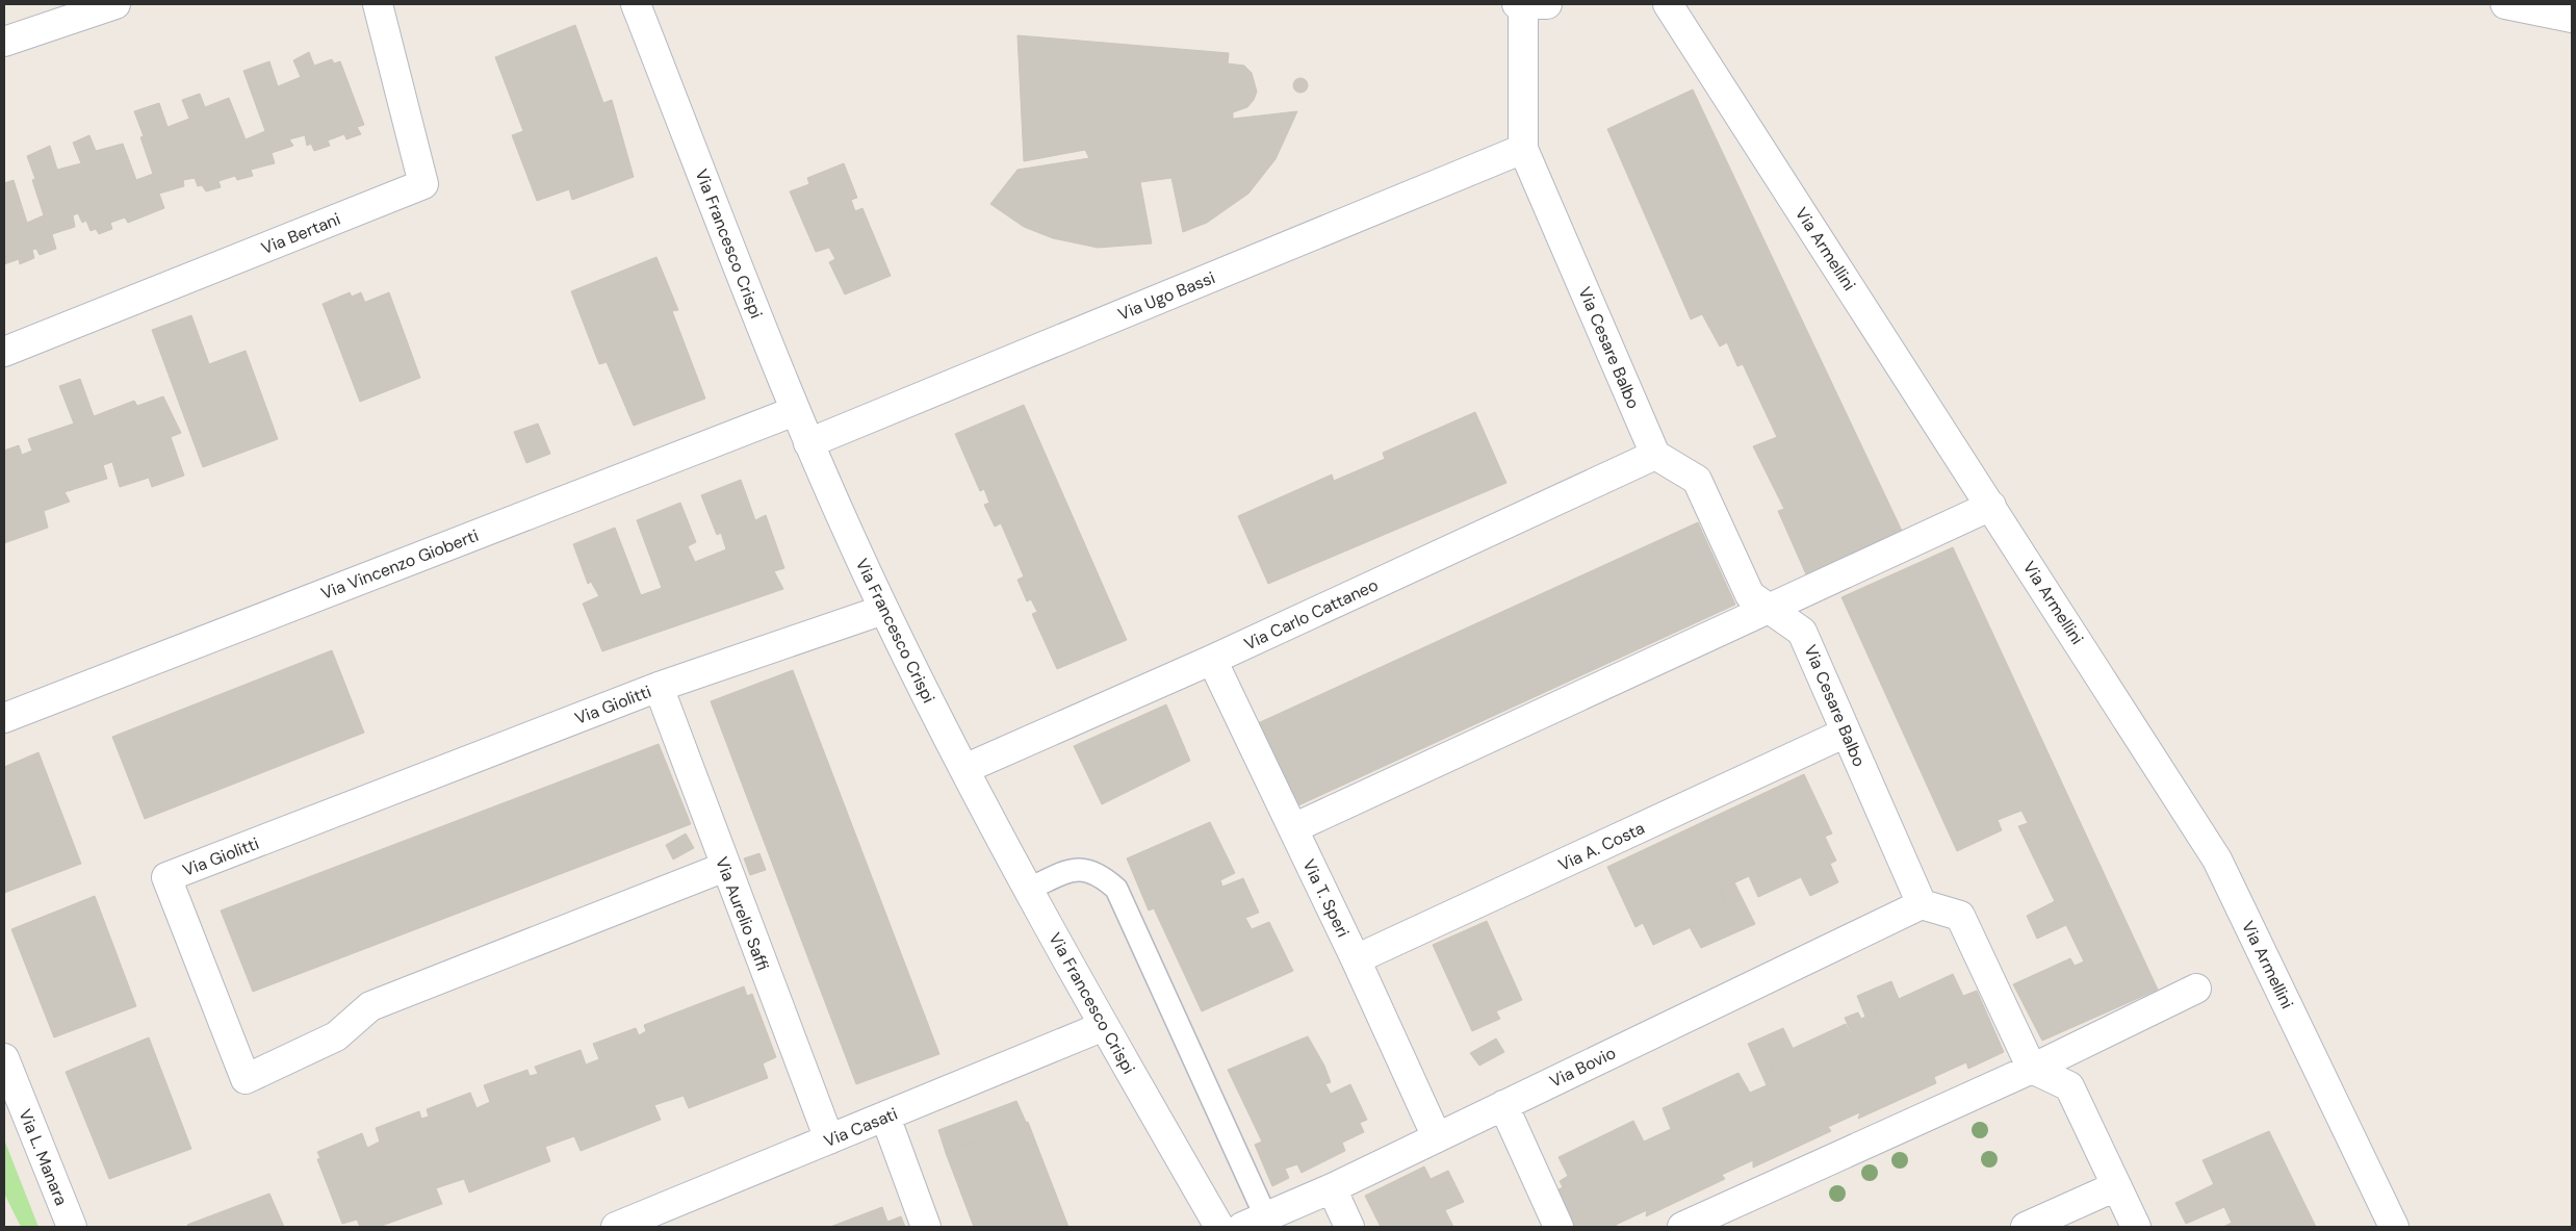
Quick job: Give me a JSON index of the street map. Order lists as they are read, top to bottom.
{
  "streets": {
    "street": [
      "Via Bertani",
      "Via Francesco Crispi",
      "Via Armellini",
      "Via Ugo Bassi",
      "Via Cesare Balbo",
      "Via Vincenzo Gioberti",
      "Via Carlo Cattaneo",
      "Via Giolitti",
      "Via A. Costa",
      "Via T. Speri",
      "Via Aurelio Saffi",
      "Via Bovio",
      "Via Casati",
      "Via L. Manara"
    ]
  },
  "crossings": [
    ["Via Francesco Crispi", "Via Ugo Bassi"],
    ["Via Francesco Crispi", "Via Vincenzo Gioberti"],
    ["Via Francesco Crispi", "Via Carlo Cattaneo"],
    ["Via Francesco Crispi", "Via Giolitti"],
    ["Via Francesco Crispi", "Via Casati"],
    ["Via Ugo Bassi", "Via Cesare Balbo"],
    ["Via Cesare Balbo", "Via Carlo Cattaneo"],
    ["Via Cesare Balbo", "Via A. Costa"],
    ["Via Cesare Balbo", "Via Bovio"],
    ["Via Carlo Cattaneo", "Via T. Speri"],
    ["Via Giolitti", "Via Aurelio Saffi"],
    ["Via A. Costa", "Via T. Speri"],
    ["Via T. Speri", "Via Bovio"],
    ["Via Aurelio Saffi", "Via Casati"]
  ]
}
